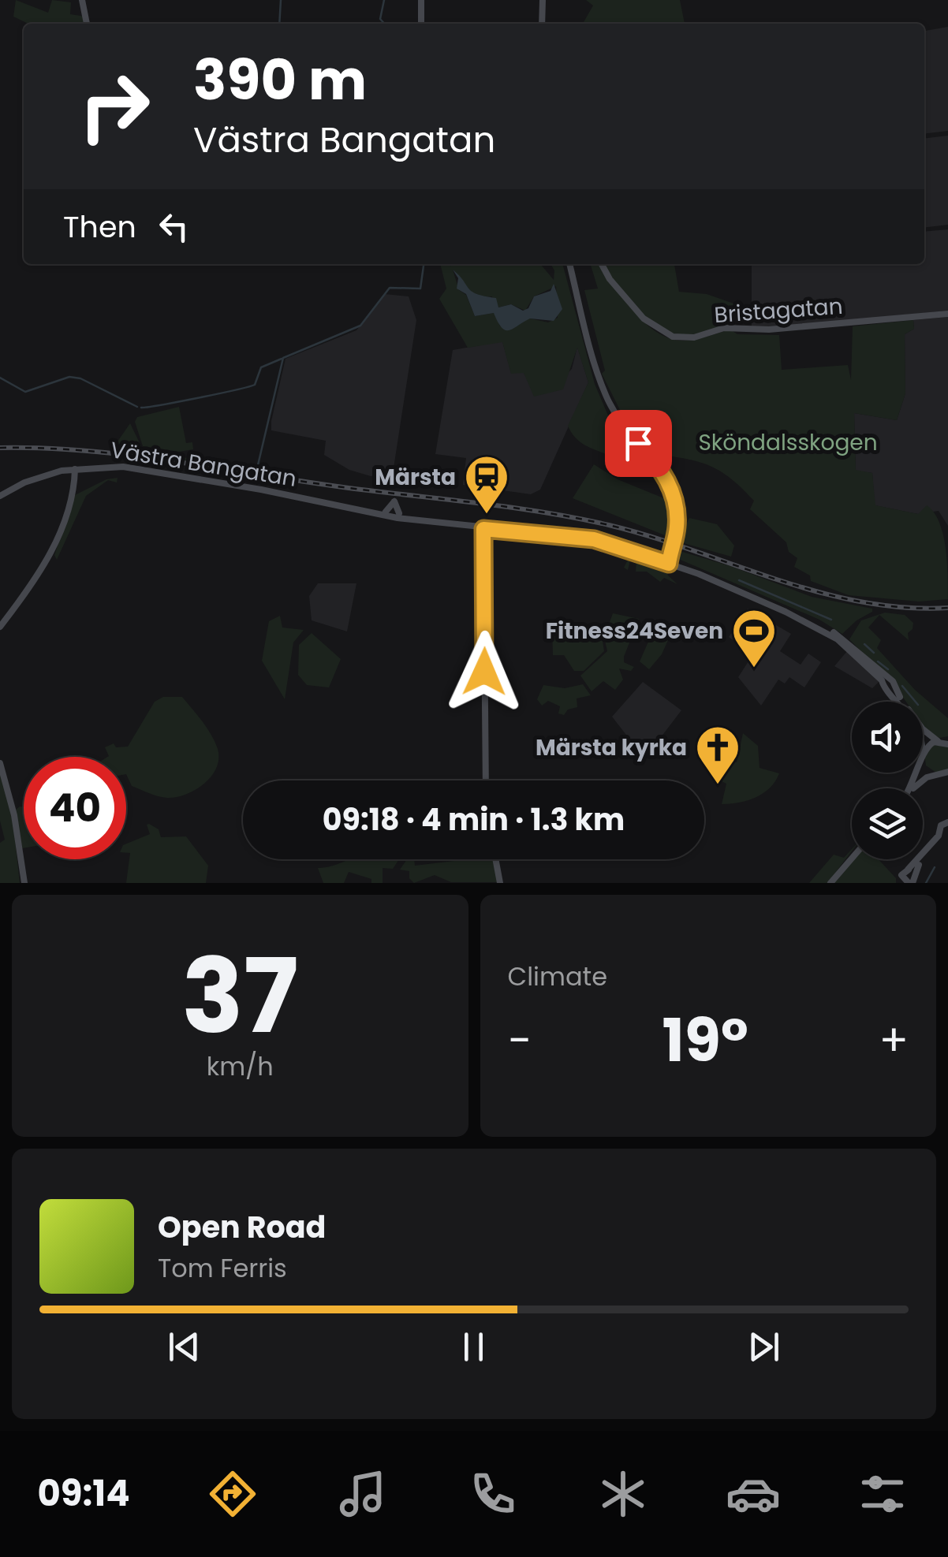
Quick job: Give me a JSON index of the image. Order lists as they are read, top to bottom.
{
  "streets": {
    "street": ["Bristagatan", "Västra Bangatan"]
  },
  "parks": ["Sköndalsskogen"],
  "places": {
    "station": ["Märsta"],
    "sports": ["Fitness24Seven"],
    "church": ["Märsta kyrka"]
  },
  "page": {
    "turn": ["390 m", "Västra Bangatan"],
    "then": "Then",
    "limit": "40",
    "trip": "09:18 · 4 min · 1.3 km",
    "tile": [
      ["37", "km/h"],
      "Climate"
    ],
    "heat": ["−", "19°", "+"],
    "song": ["Open Road", "Tom Ferris"],
    "tabs": "09:14"
  }
}
